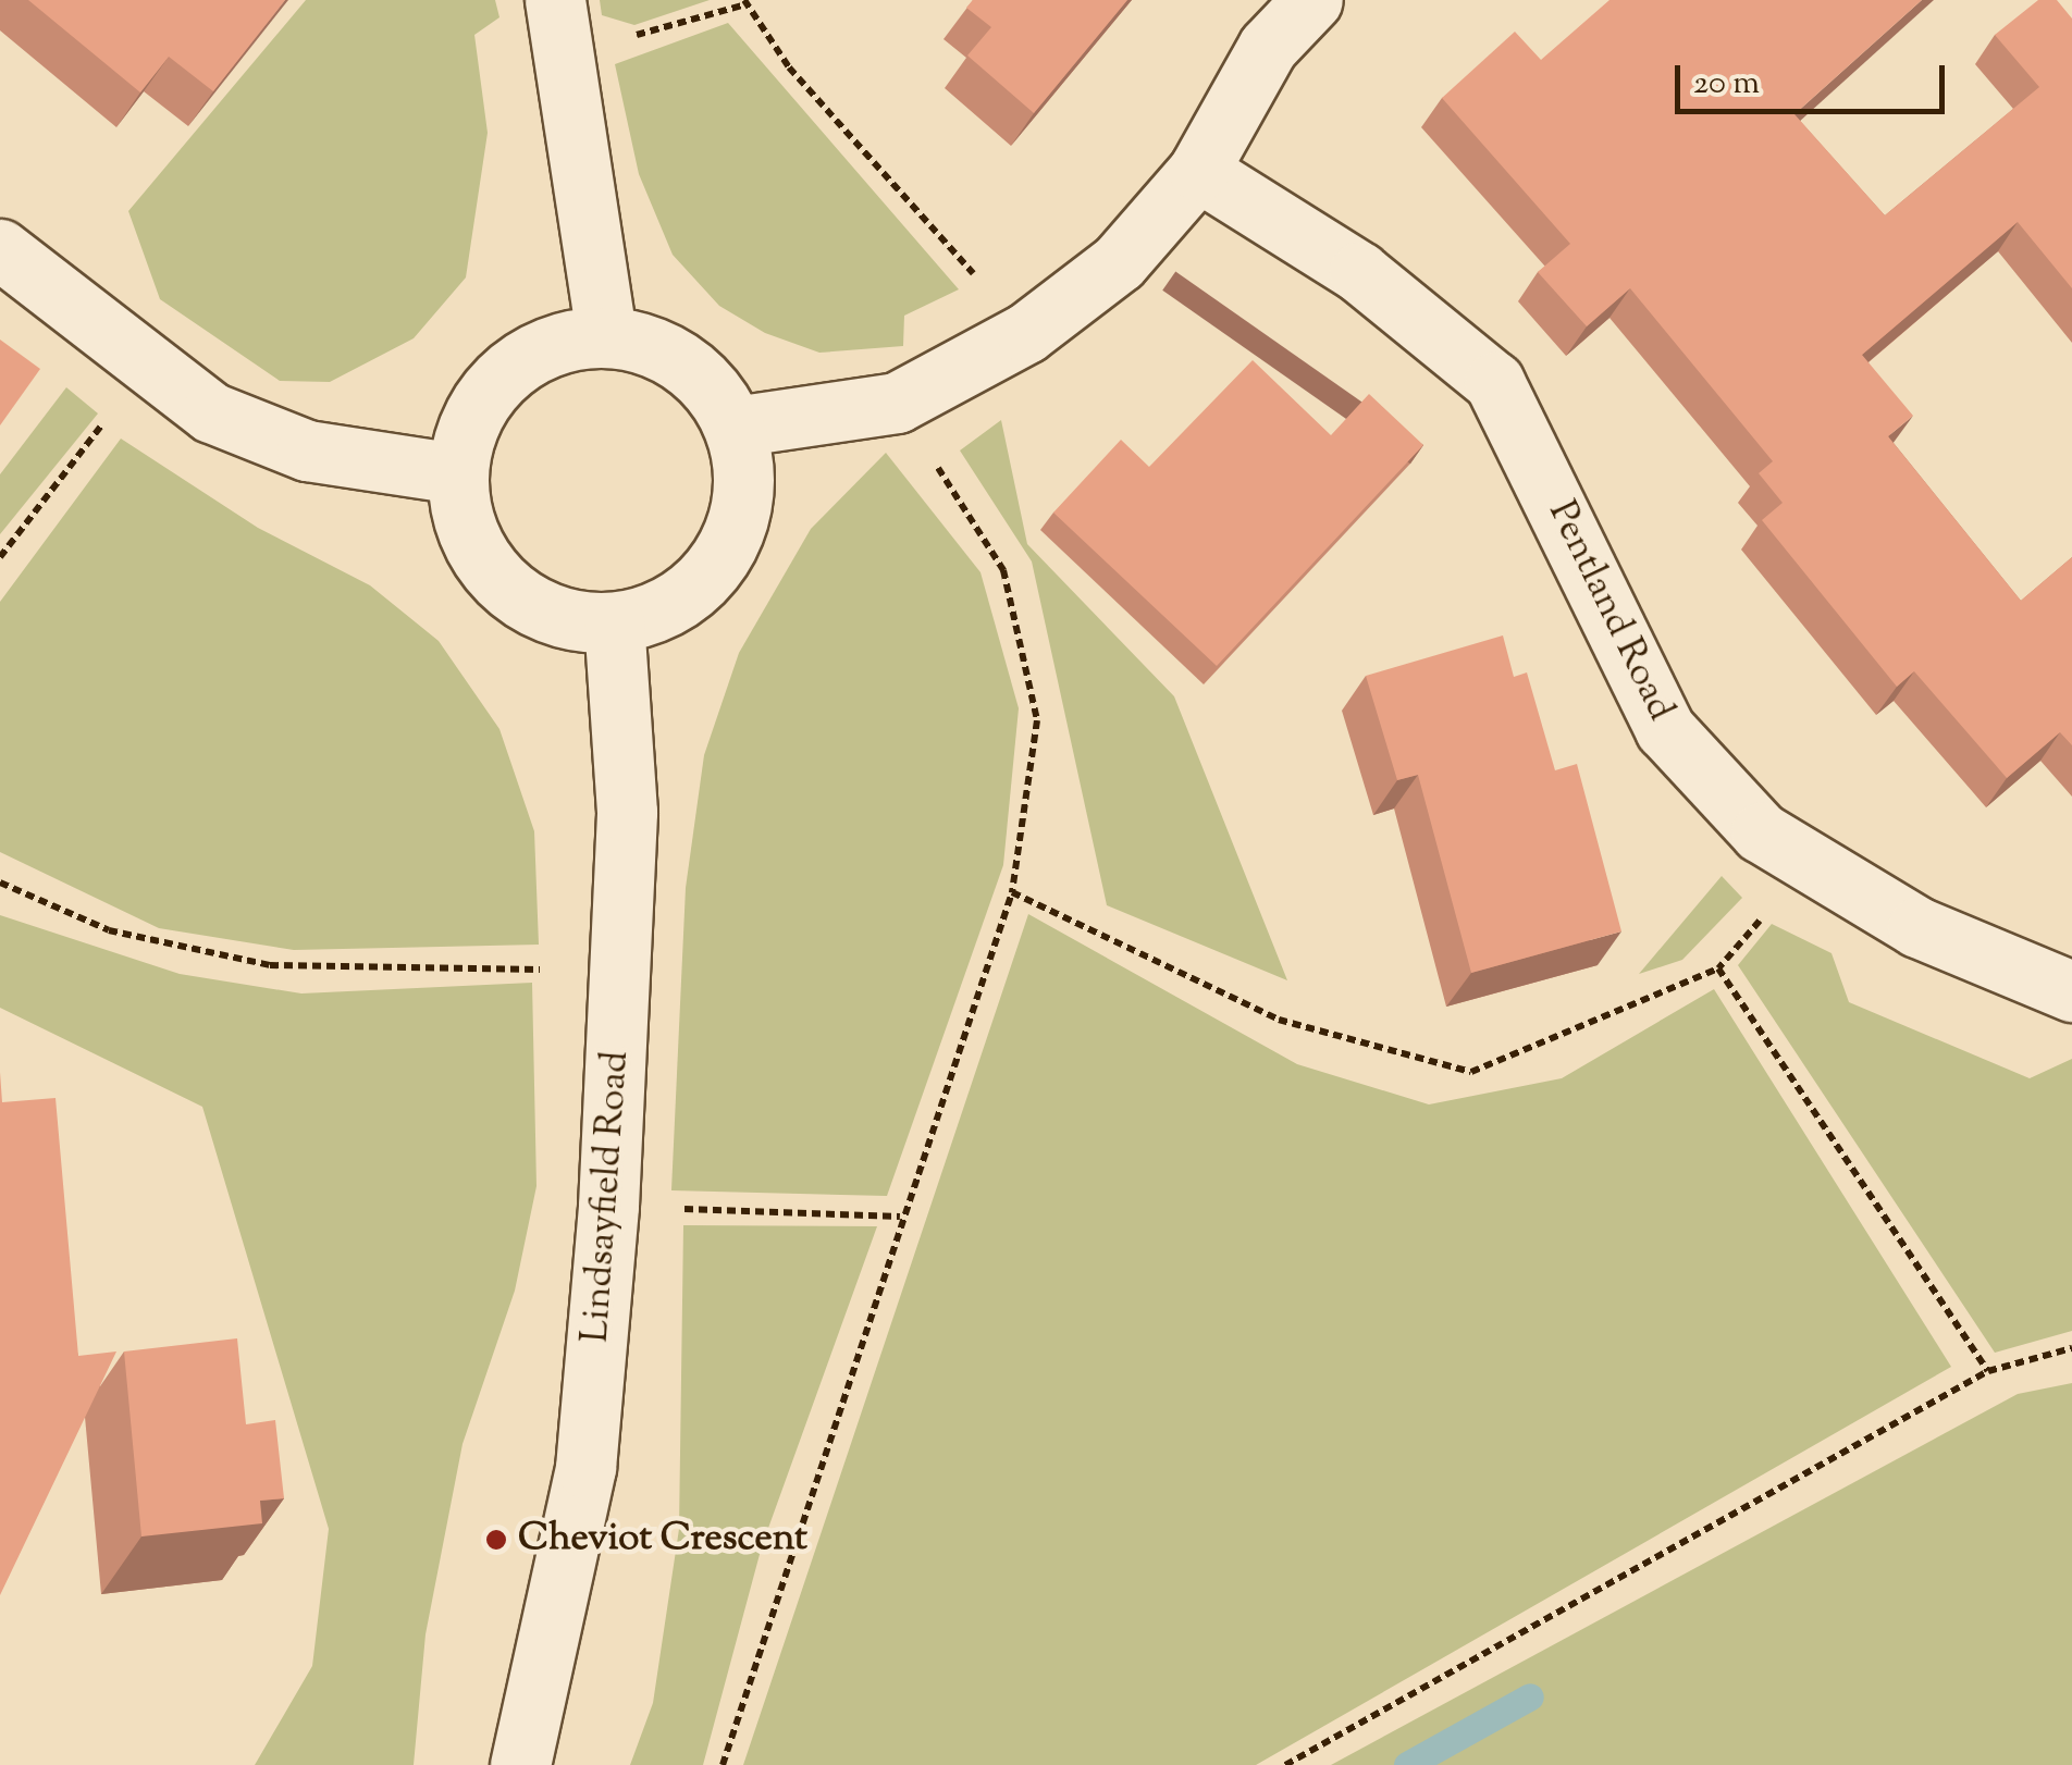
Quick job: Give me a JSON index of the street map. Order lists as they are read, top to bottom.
{
  "streets": {
    "street": ["Pentland Road", "Lindsayfield Road"]
  },
  "places": ["Cheviot Crescent"],
  "scale_bar": "20 m"
}
